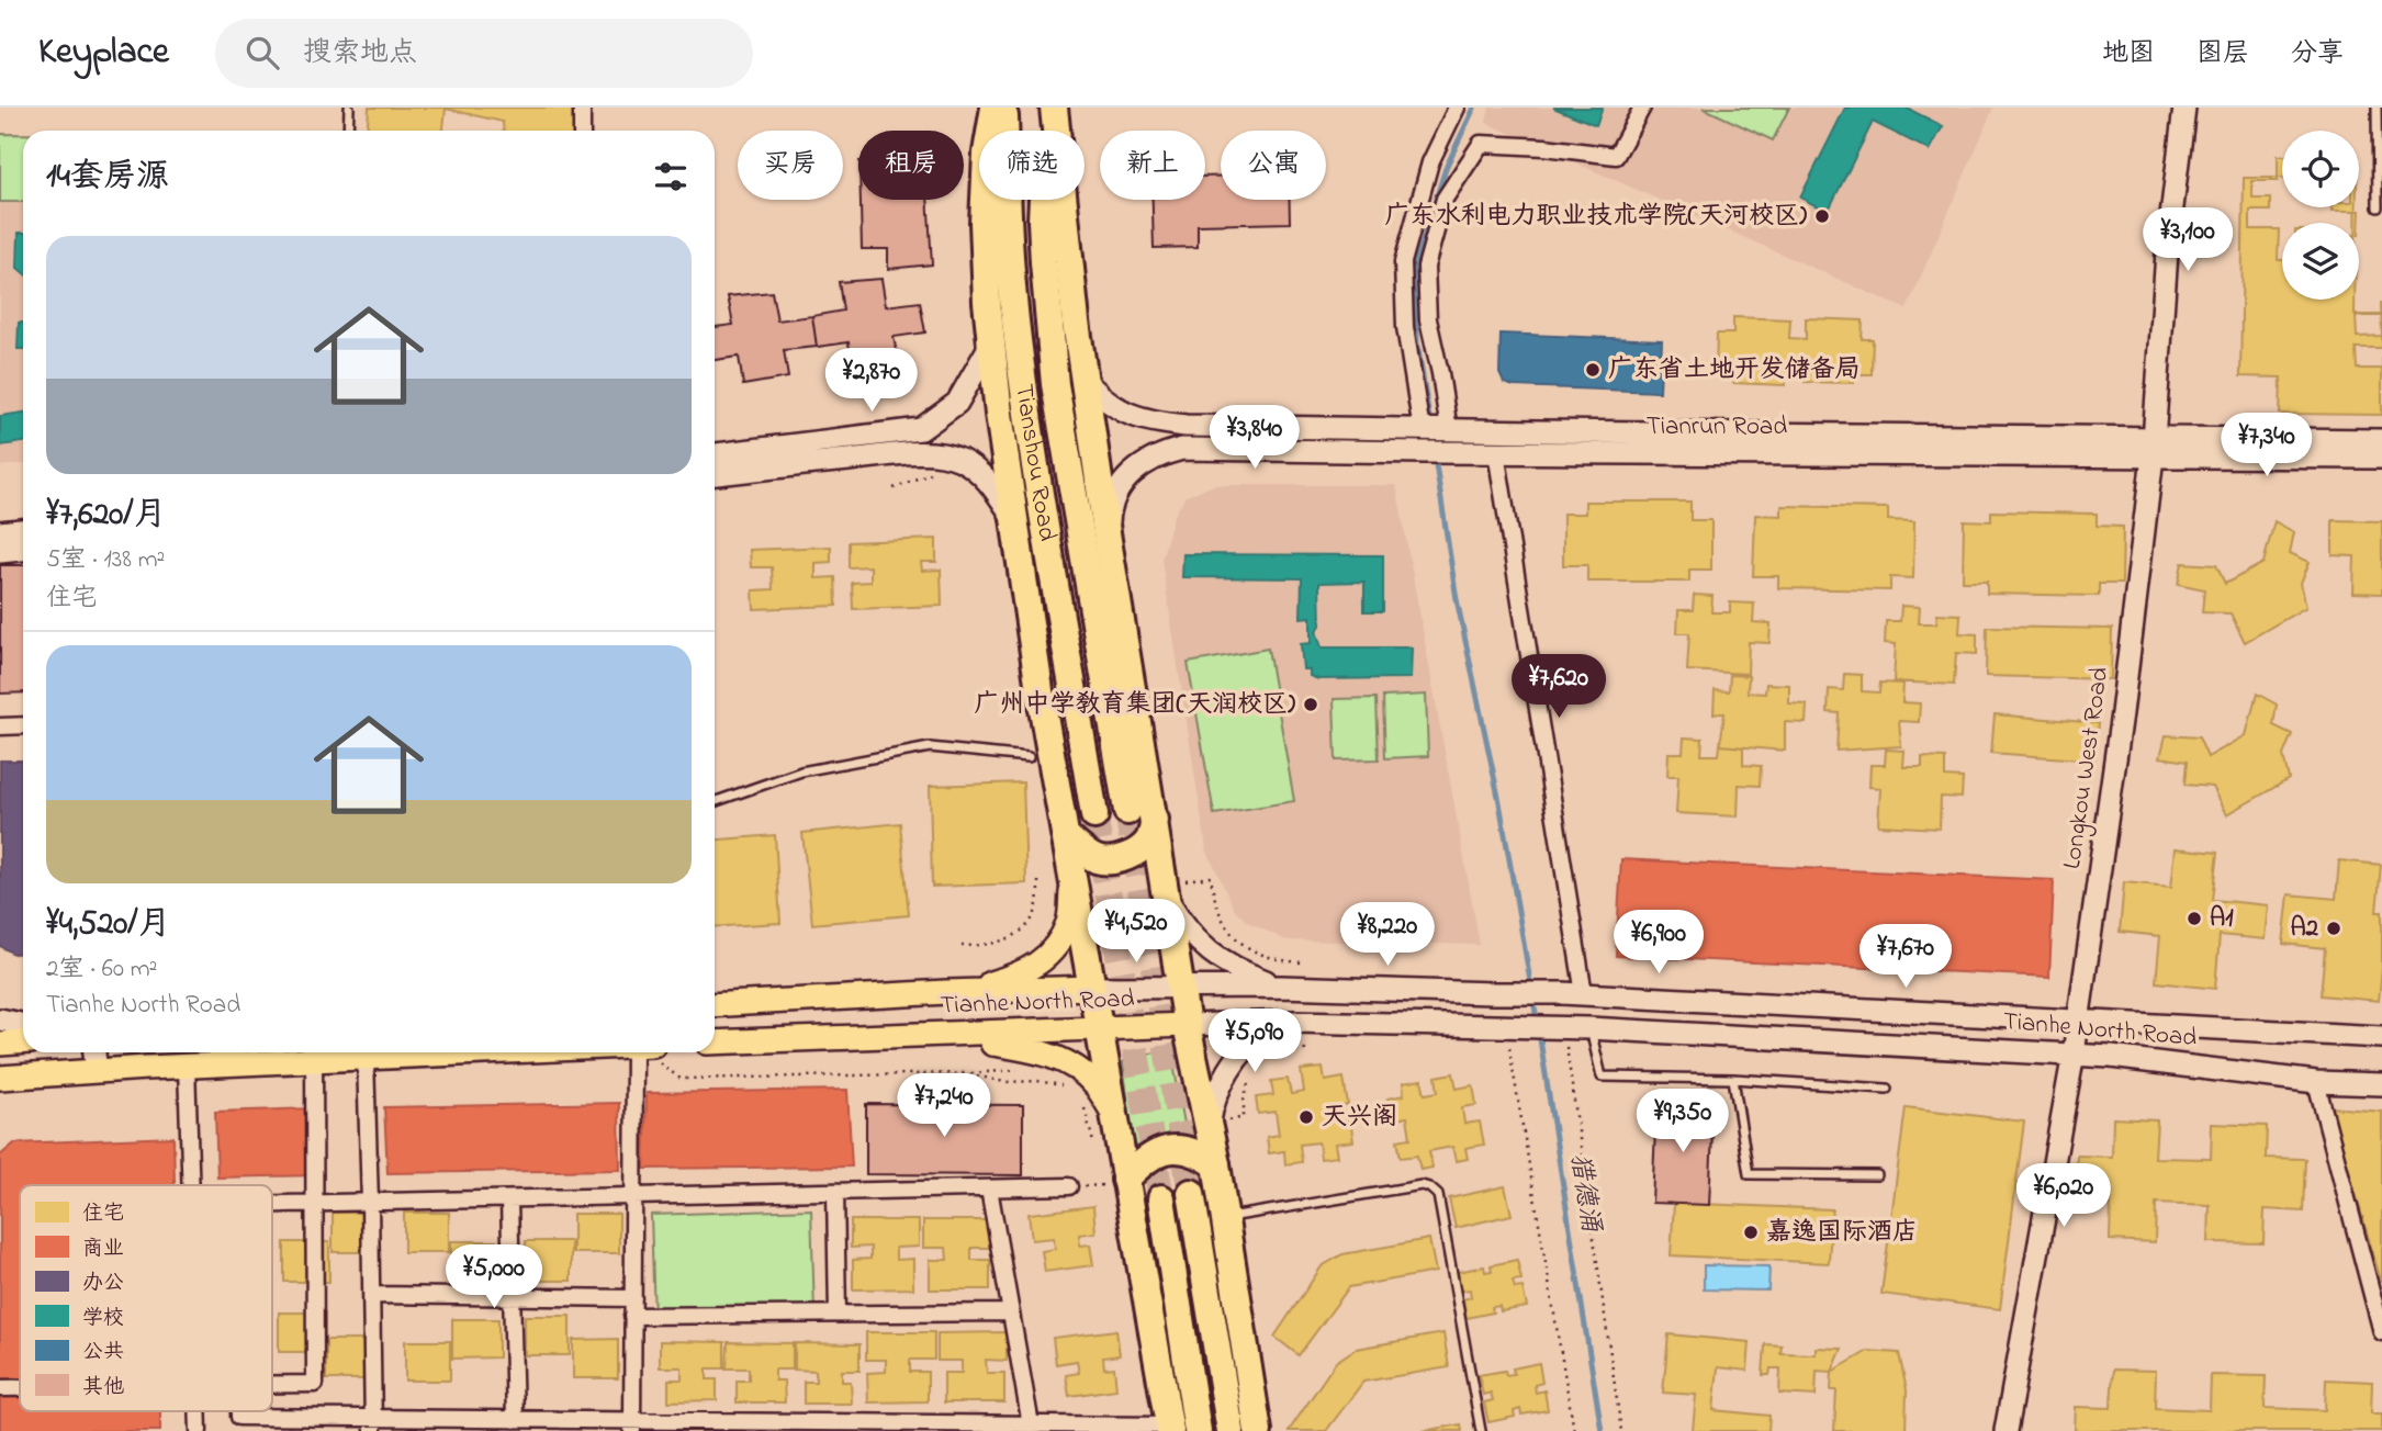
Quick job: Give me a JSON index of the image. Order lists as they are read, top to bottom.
{
  "streets": {
    "highway": ["Tianshou Road"],
    "main road": ["Tianhe North Road"],
    "street": ["Tianrun Road", "Longkou West Road"]
  },
  "crossings": [
    ["Tianrun Road", "Longkou West Road"],
    ["Longkou West Road", "Tianhe North Road"]
  ],
  "water": ["猎德涌"],
  "places": [
    "广东水利电力职业技术学院(天河校区)",
    "广东省土地开发储备局",
    "广州中学教育集团(天润校区)",
    "A1",
    "A2",
    "天兴阁",
    "嘉逸国际酒店"
  ],
  "legend": [
    "住宅",
    "商业",
    "办公",
    "学校",
    "公共",
    "其他"
  ],
  "page": {
    "header": "Keyplace",
    "search": "搜索地点",
    "nav": ["地图", "图层", "分享"],
    "chip": [
      "买房",
      "租房",
      "筛选",
      "新上",
      "公寓"
    ],
    "heading": "14套房源",
    "price": [
      "¥3,100",
      "¥2,870",
      "¥3,840",
      "¥7,340",
      "¥7,620",
      "¥4,520",
      "¥8,220",
      "¥6,900",
      "¥7,670",
      "¥5,090",
      "¥7,240",
      "¥9,350",
      "¥6,020",
      "¥5,000"
    ],
    "list": [
      {
        "name": "¥7,620/月",
        "note": "5室 · 138 m² · 住宅"
      },
      {
        "name": "¥4,520/月",
        "note": "2室 · 60 m² · Tianhe North Road"
      }
    ]
  }
}
